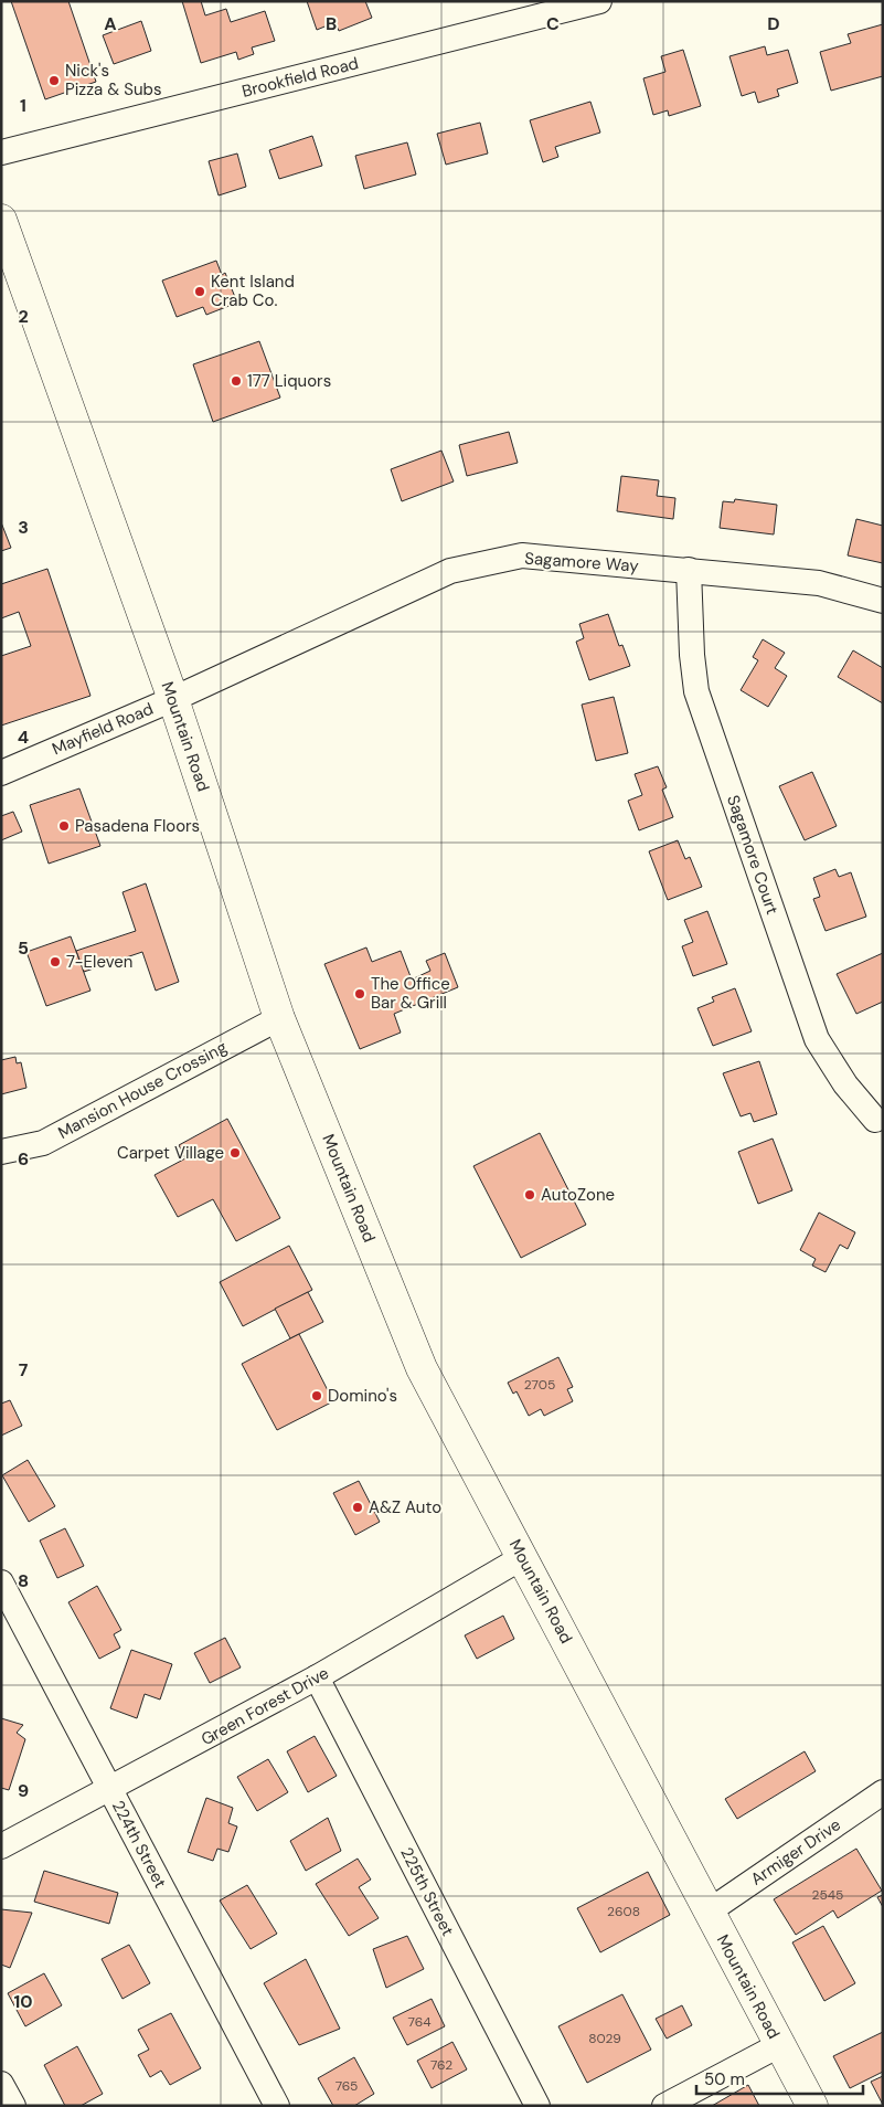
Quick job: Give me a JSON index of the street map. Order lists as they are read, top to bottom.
{
  "streets": {
    "main road": ["Mountain Road"],
    "street": [
      "Brookfield Road",
      "Sagamore Way",
      "Mayfield Road",
      "Sagamore Court",
      "Mansion House Crossing",
      "Green Forest Drive",
      "224th Street",
      "Armiger Drive",
      "225th Street"
    ]
  },
  "crossings": [
    ["Sagamore Way", "Mayfield Road"],
    ["Sagamore Way", "Mountain Road"],
    ["Sagamore Way", "Sagamore Court"],
    ["Mayfield Road", "Mountain Road"],
    ["Mountain Road", "Mansion House Crossing"],
    ["Mountain Road", "Green Forest Drive"],
    ["Mountain Road", "Armiger Drive"],
    ["Green Forest Drive", "224th Street"],
    ["Green Forest Drive", "225th Street"]
  ],
  "places": [
    "Nick's Pizza & Subs",
    "Kent Island Crab Co.",
    "177 Liquors",
    "Pasadena Floors",
    "7-Eleven",
    "The Office Bar & Grill",
    "Carpet Village",
    "AutoZone",
    "Domino's",
    "A&Z Auto"
  ],
  "house_numbers": [
    "2705",
    "2545",
    "2608",
    "764",
    "8029",
    "762",
    "765"
  ],
  "scale_bar": "50 m",
  "grid": {
    "columns": [
      "A",
      "B",
      "C",
      "D"
    ],
    "rows": [
      "1",
      "2",
      "3",
      "4",
      "5",
      "6",
      "7",
      "8",
      "9",
      "10"
    ]
  }
}
